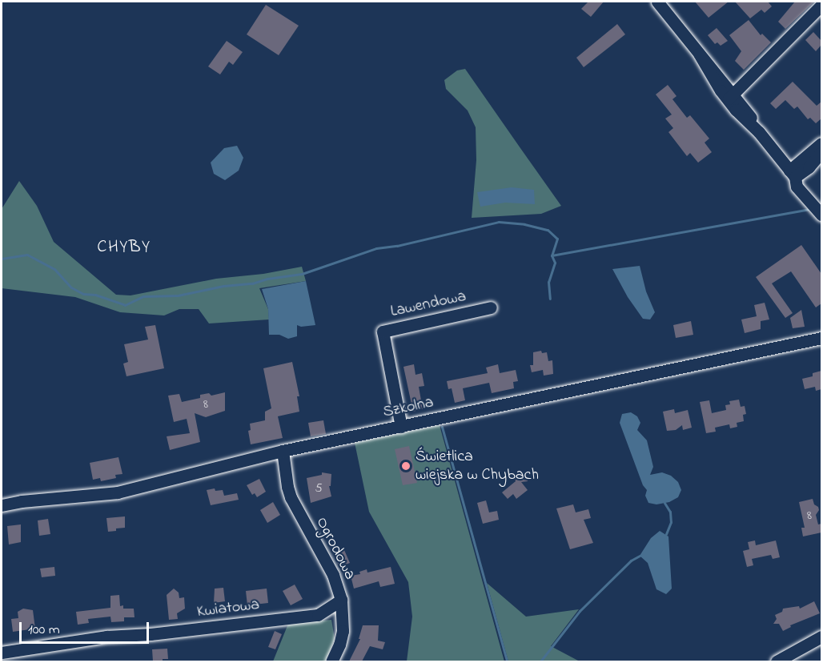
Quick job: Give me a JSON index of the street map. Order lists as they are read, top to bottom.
{
  "streets": {
    "street": [
      "Lawendowa",
      "Szkolna",
      "Ogrodowa",
      "Kwiatowa"
    ]
  },
  "crossings": [
    ["Lawendowa", "Szkolna"],
    ["Szkolna", "Ogrodowa"],
    ["Ogrodowa", "Kwiatowa"]
  ],
  "districts": ["CHYBY"],
  "places": ["Świetlica wiejska w Chybach"],
  "house_numbers": ["8", "5", "8"],
  "scale_bar": "100 m"
}
